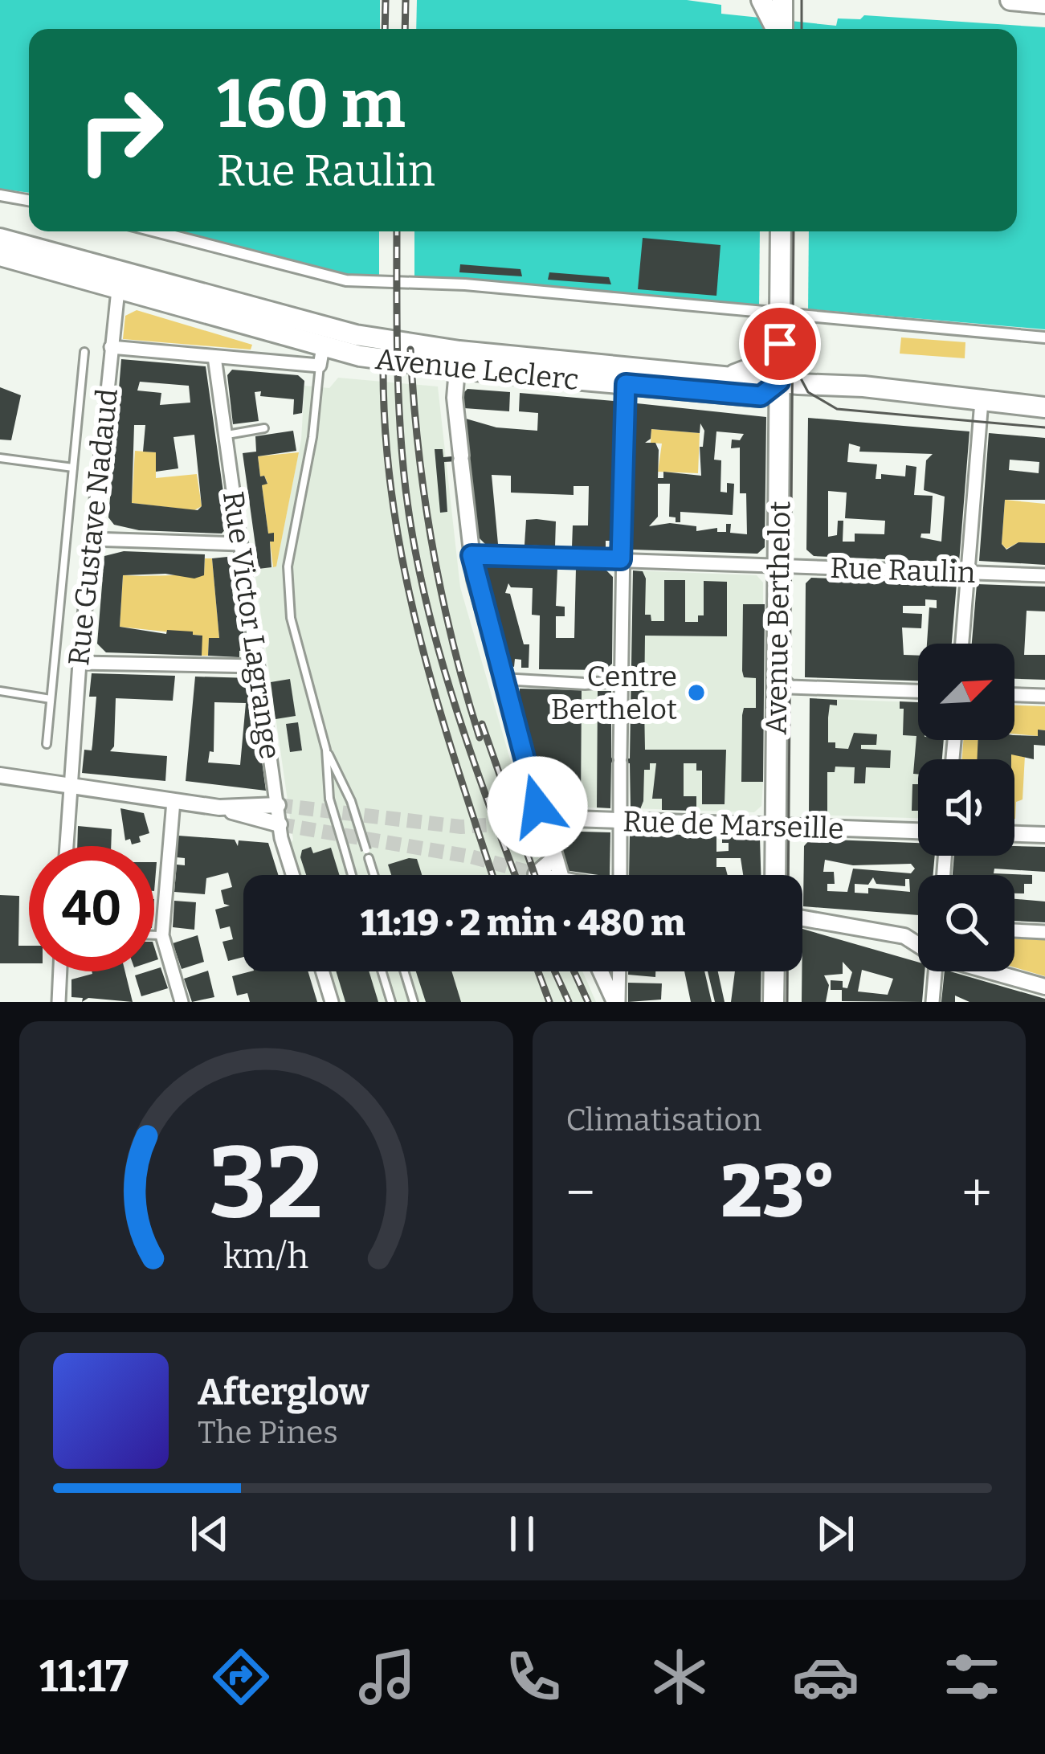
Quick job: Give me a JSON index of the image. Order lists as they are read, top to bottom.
{
  "streets": {
    "main road": ["Avenue Leclerc", "Avenue Berthelot"],
    "street": [
      "Rue Gustave Nadaud",
      "Rue Raulin",
      "Rue Victor Lagrange",
      "Rue de Marseille"
    ]
  },
  "crossings": [
    ["Avenue Leclerc", "Rue Gustave Nadaud"],
    ["Avenue Leclerc", "Avenue Berthelot"],
    ["Avenue Leclerc", "Rue Victor Lagrange"],
    ["Rue Raulin", "Avenue Berthelot"],
    ["Avenue Berthelot", "Rue de Marseille"]
  ],
  "places": ["Centre Berthelot"],
  "north": "top right",
  "page": {
    "turn": ["160 m", "Rue Raulin"],
    "limit": "40",
    "trip": "11:19 · 2 min · 480 m",
    "tile": "Climatisation",
    "heat": ["−", "23°", "+"],
    "song": ["Afterglow", "The Pines"],
    "tabs": "11:17",
    "gauge": ["32", "km/h"]
  }
}
